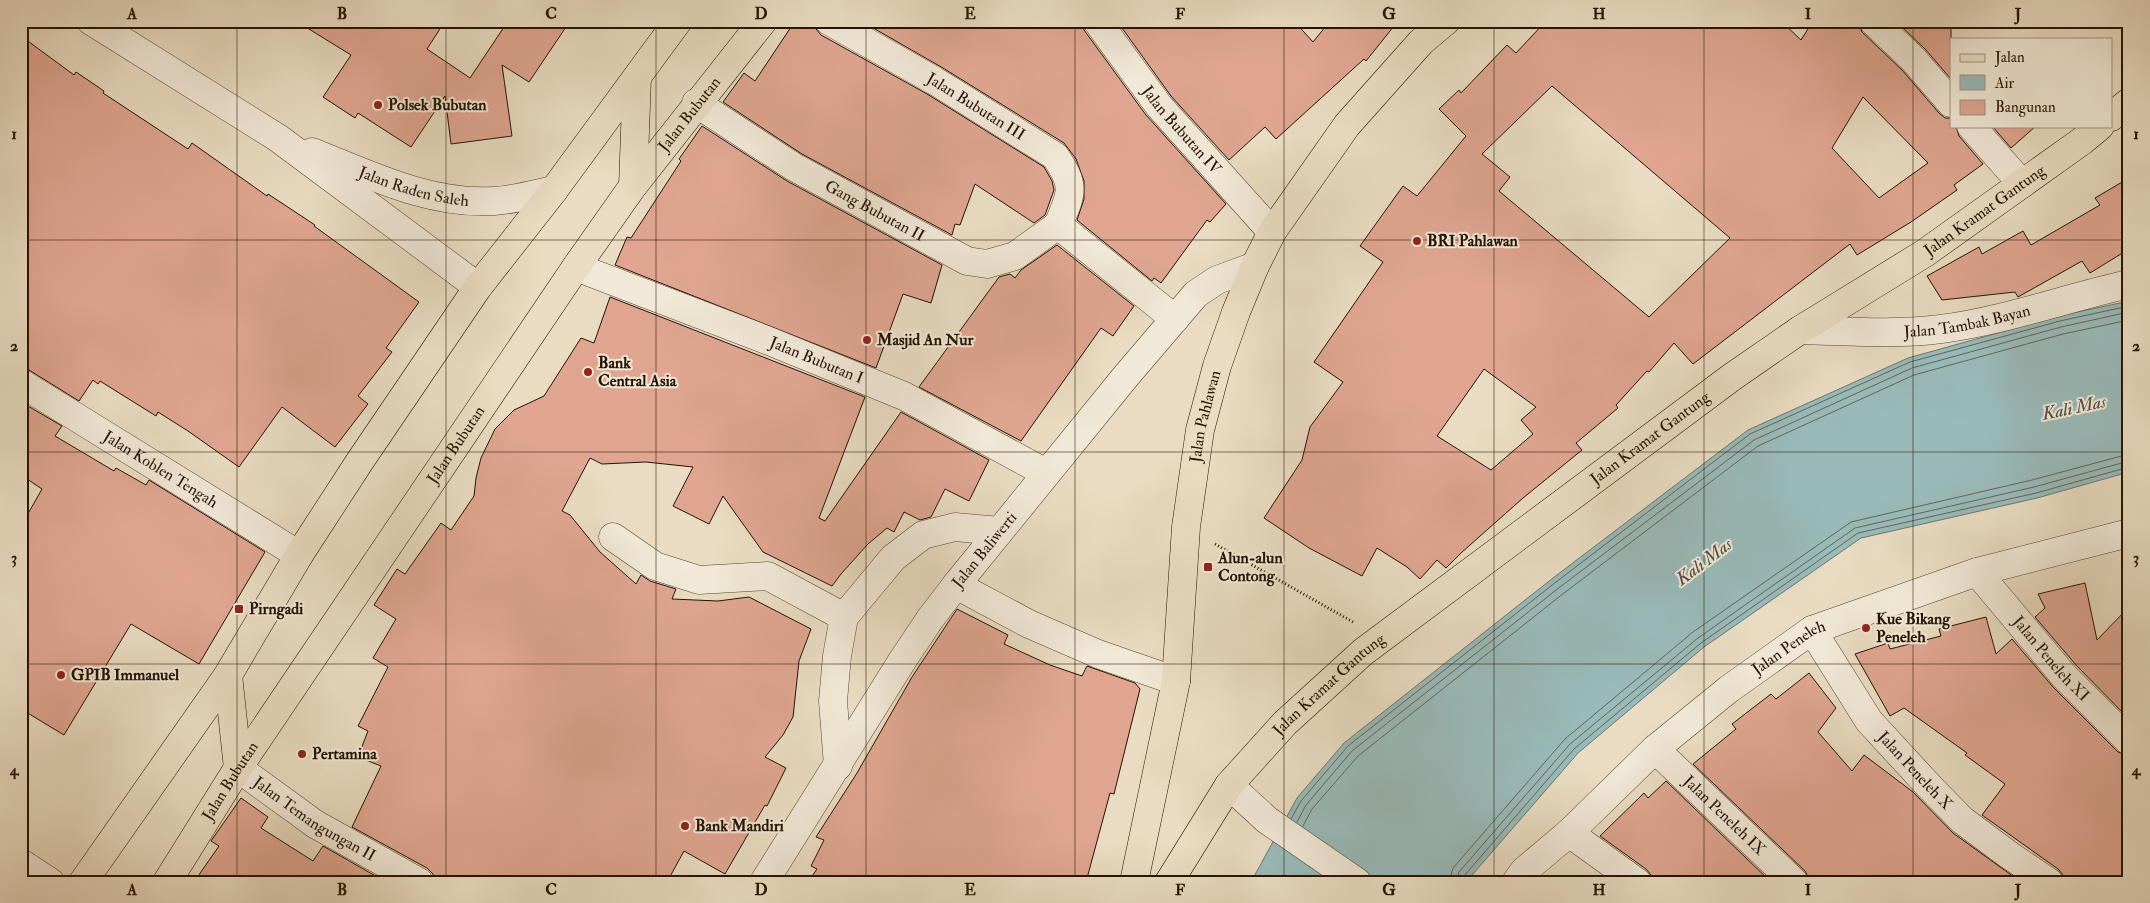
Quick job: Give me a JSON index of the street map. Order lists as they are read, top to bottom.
{
  "streets": {
    "main road": ["Jalan Bubutan", "Jalan Kramat Gantung", "Jalan Pahlawan"],
    "street": [
      "Jalan Bubutan III",
      "Jalan Bubutan IV",
      "Jalan Raden Saleh",
      "Gang Bubutan II",
      "Jalan Tambak Bayan",
      "Jalan Bubutan I",
      "Jalan Koblen Tengah",
      "Jalan Baliwerti",
      "Jalan Peneleh",
      "Jalan Peneleh XI",
      "Jalan Peneleh X",
      "Jalan Peneleh IX",
      "Jalan Temangungan II"
    ]
  },
  "crossings": [
    ["Jalan Bubutan III", "Gang Bubutan II"],
    ["Jalan Bubutan", "Gang Bubutan II"],
    ["Jalan Bubutan", "Jalan Bubutan I"],
    ["Jalan Bubutan", "Jalan Temangungan II"],
    ["Jalan Bubutan IV", "Jalan Pahlawan"],
    ["Jalan Kramat Gantung", "Jalan Tambak Bayan"],
    ["Jalan Bubutan I", "Jalan Baliwerti"],
    ["Jalan Pahlawan", "Jalan Baliwerti"],
    ["Jalan Peneleh", "Jalan Peneleh XI"],
    ["Jalan Peneleh", "Jalan Peneleh X"],
    ["Jalan Peneleh", "Jalan Peneleh IX"]
  ],
  "water": ["Kali Mas"],
  "places": {
    "other": [
      "Polsek Bubutan",
      "BRI Pahlawan",
      "Masjid An Nur",
      "Bank Central Asia",
      "Kue Bikang Peneleh",
      "GPIB Immanuel",
      "Pertamina",
      "Bank Mandiri"
    ],
    "transit": ["Alun-alun Contong", "Pirngadi"]
  },
  "legend": ["Jalan", "Air", "Bangunan"],
  "grid": {
    "columns": [
      "A",
      "B",
      "C",
      "D",
      "E",
      "F",
      "G",
      "H",
      "I",
      "J"
    ],
    "rows": [
      "1",
      "2",
      "3",
      "4"
    ]
  }
}
